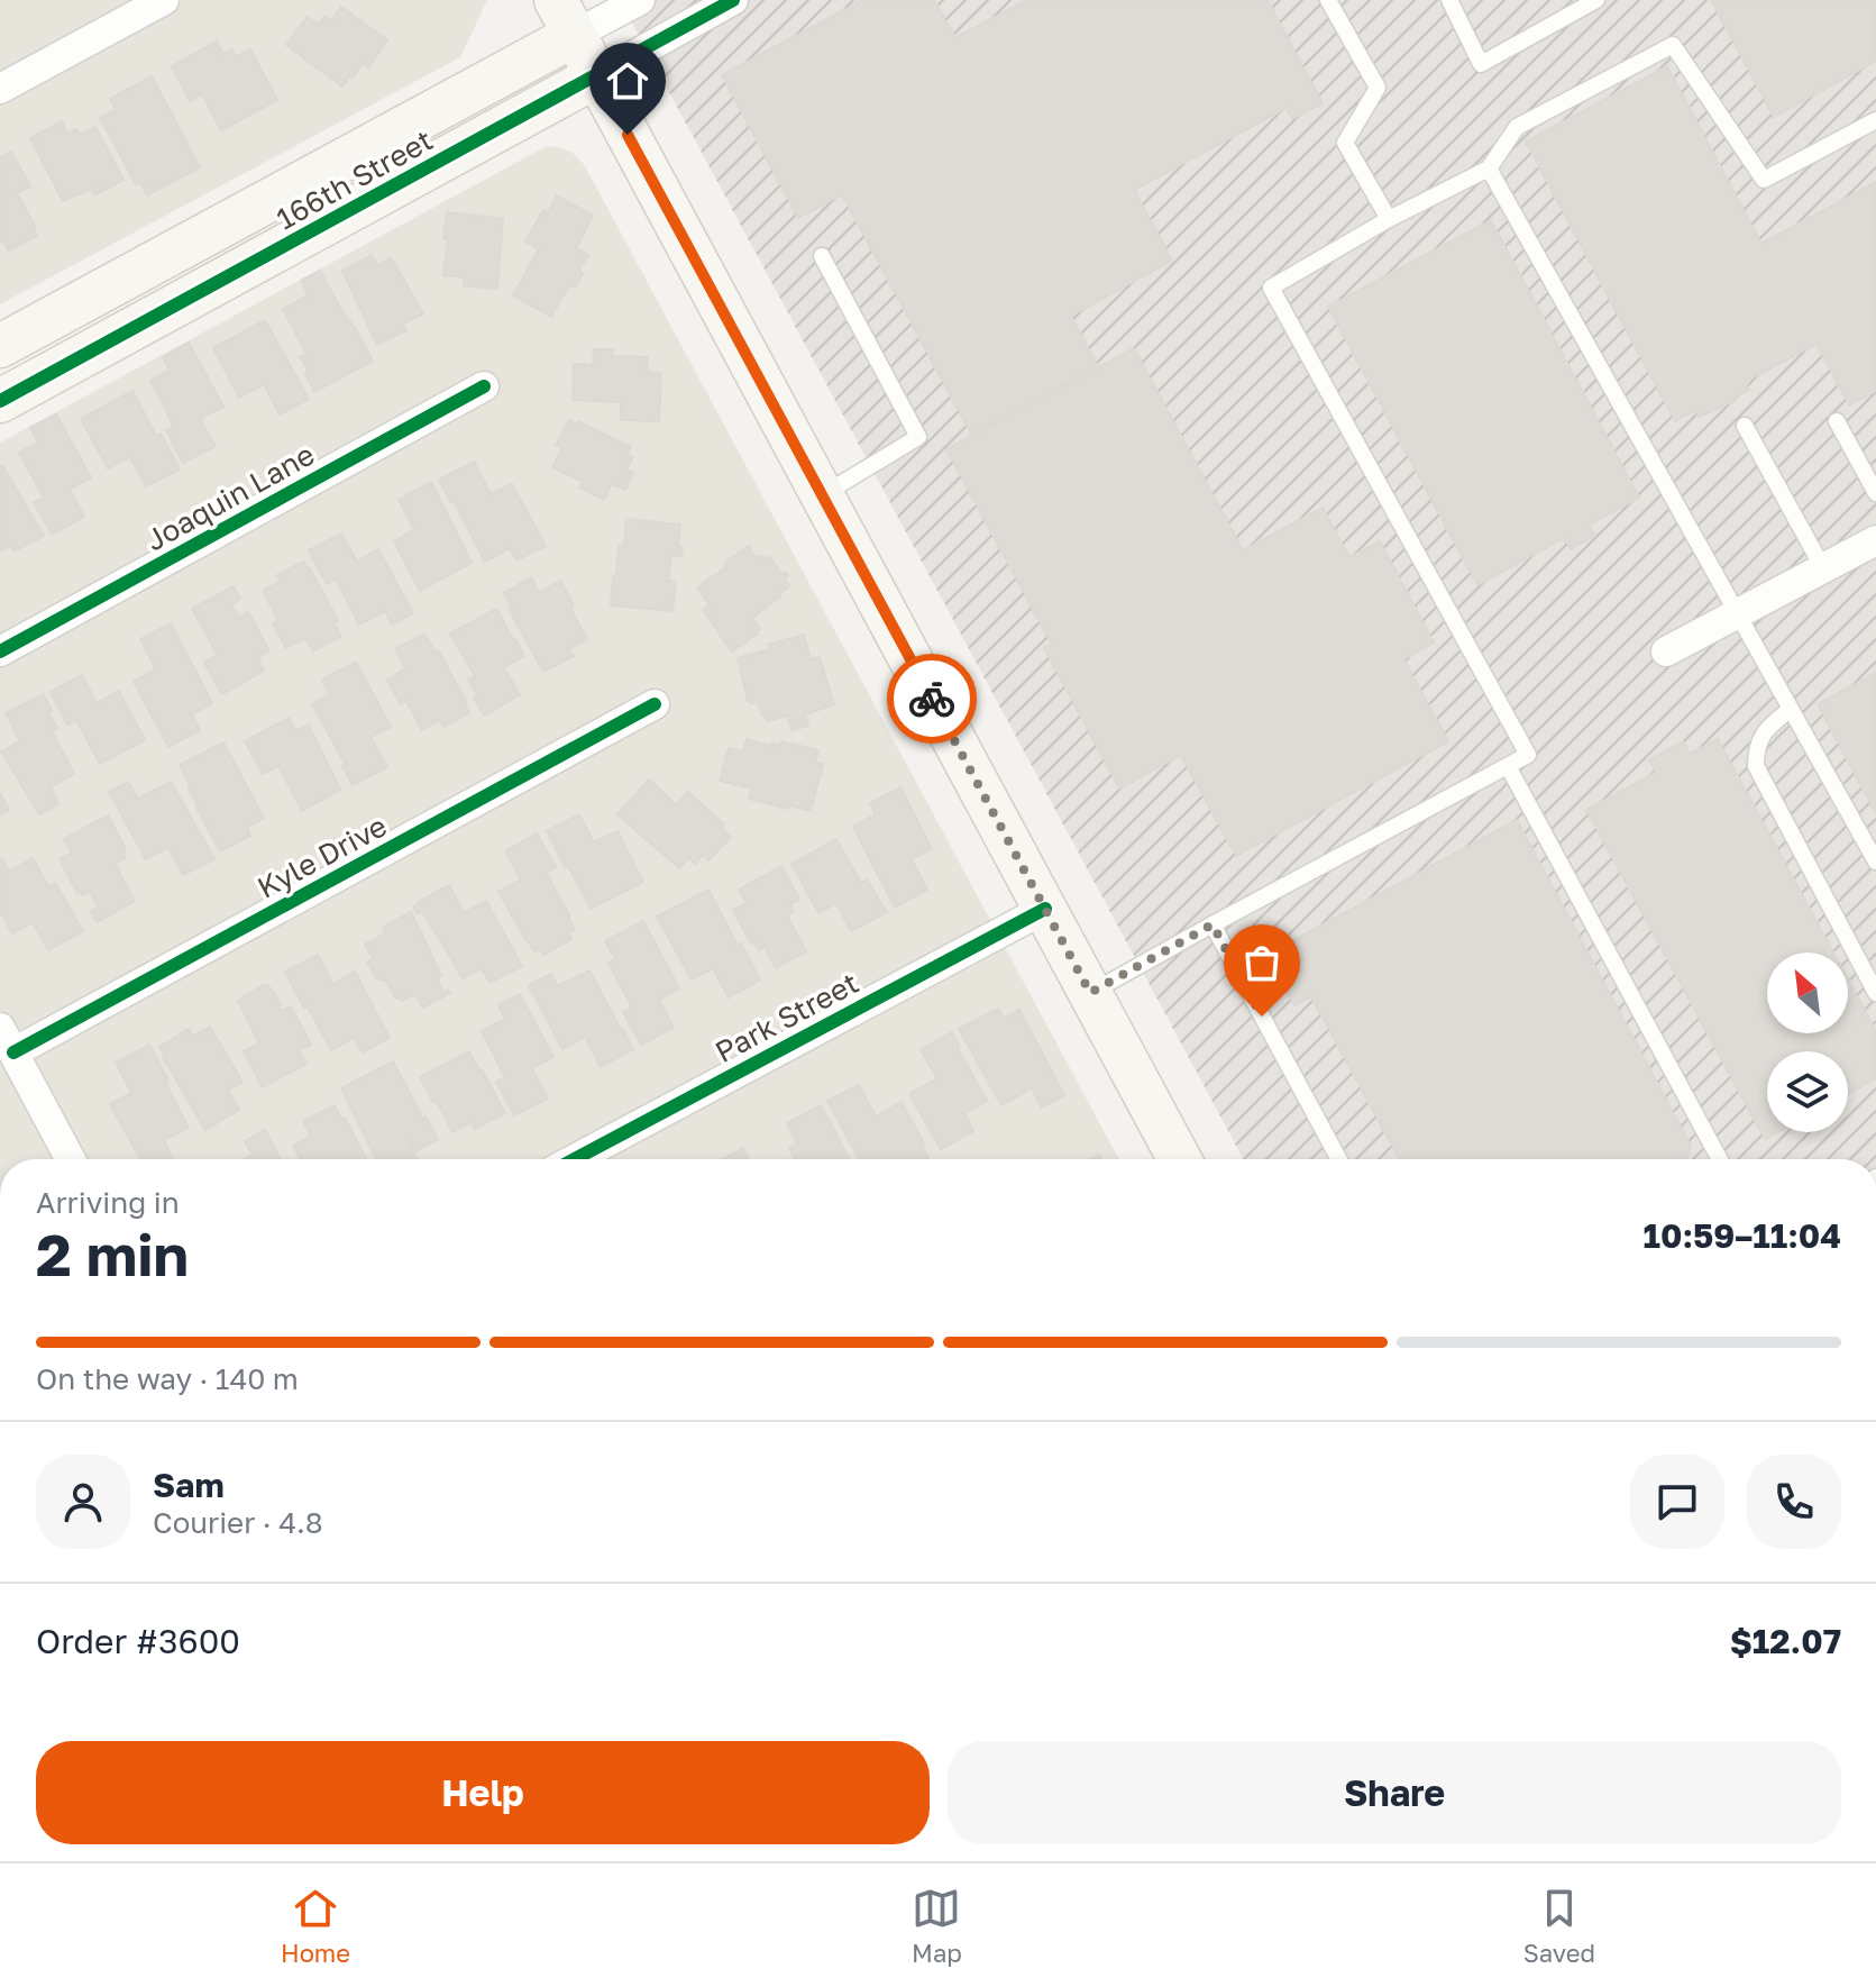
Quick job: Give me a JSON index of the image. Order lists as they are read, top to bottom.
{
  "streets": {
    "street": [
      "166th Street",
      "Joaquin Lane",
      "Kyle Drive",
      "Park Street"
    ]
  },
  "north": "top left",
  "page": {
    "heading": ["2 min", "Arriving in", "10:59–11:04"],
    "panel": [
      "Sam",
      "Courier · 4.8",
      "Order #3600",
      "$12.07"
    ],
    "bar": "On the way · 140 m",
    "buttons": ["Help", "Share"],
    "tabs": ["Home", "Map", "Saved"]
  }
}
